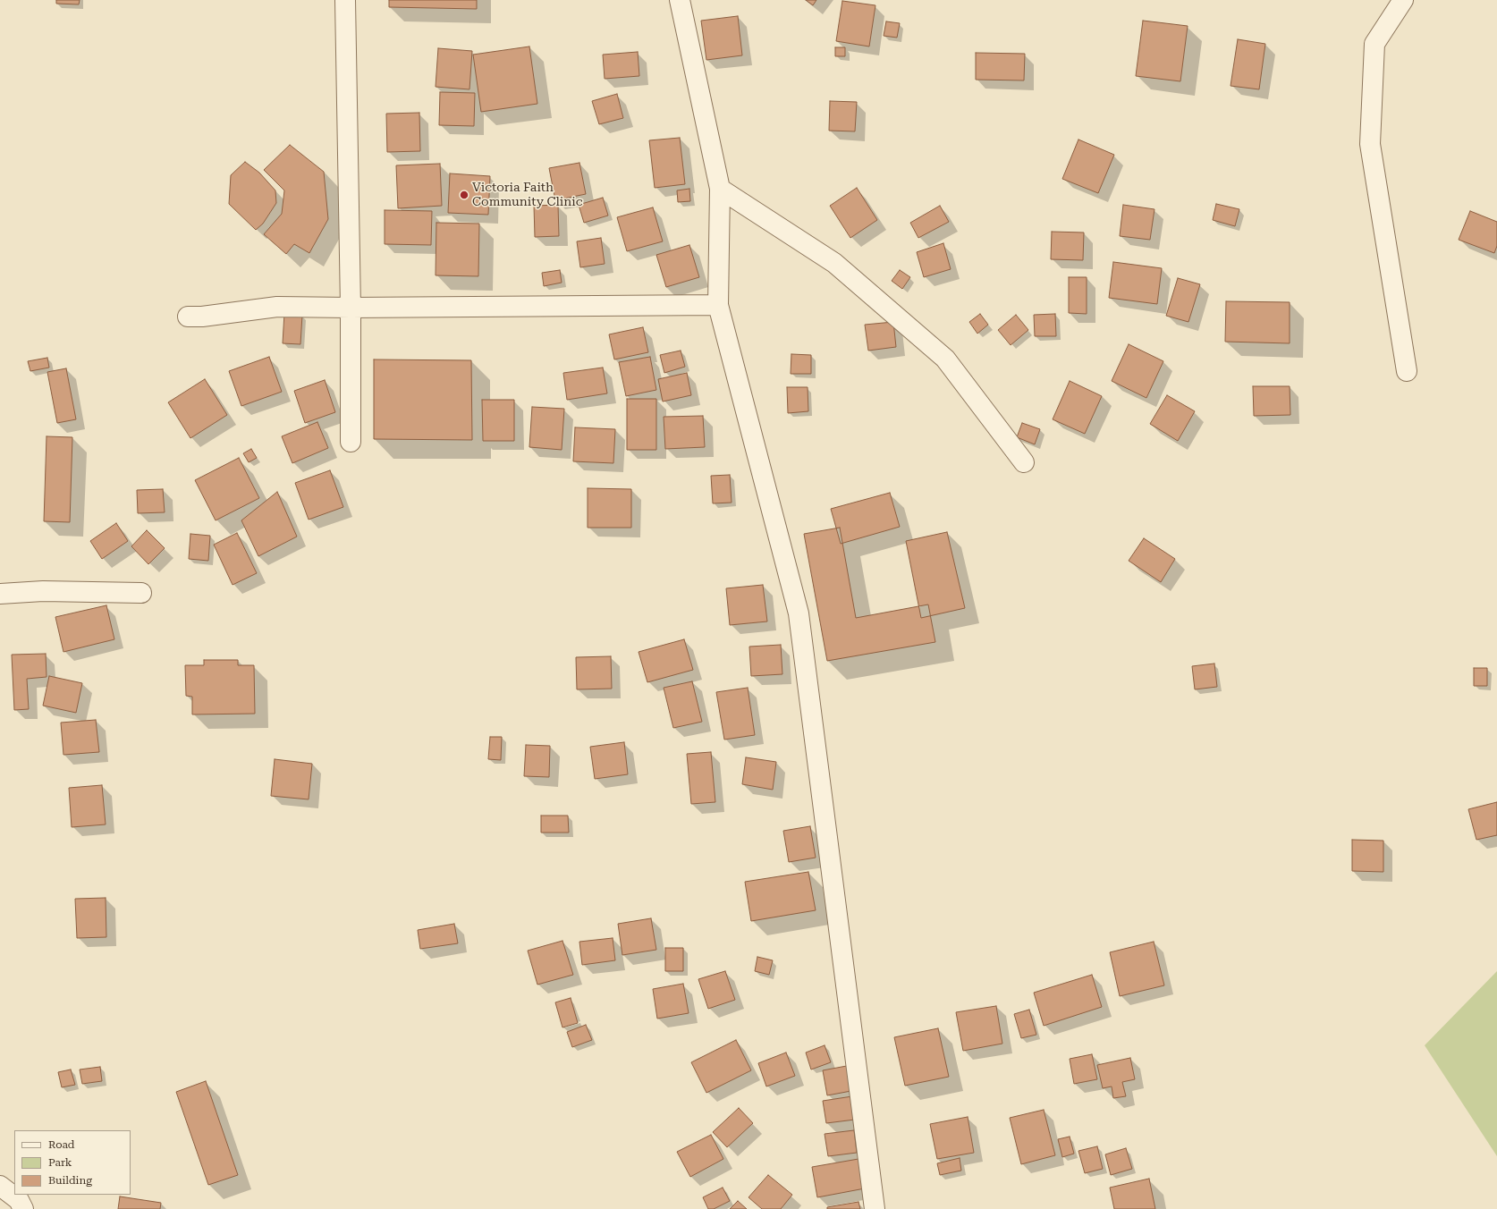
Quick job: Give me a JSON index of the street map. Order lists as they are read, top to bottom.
{
  "places": ["Victoria Faith Community Clinic"],
  "legend": ["Road", "Park", "Building"]
}
